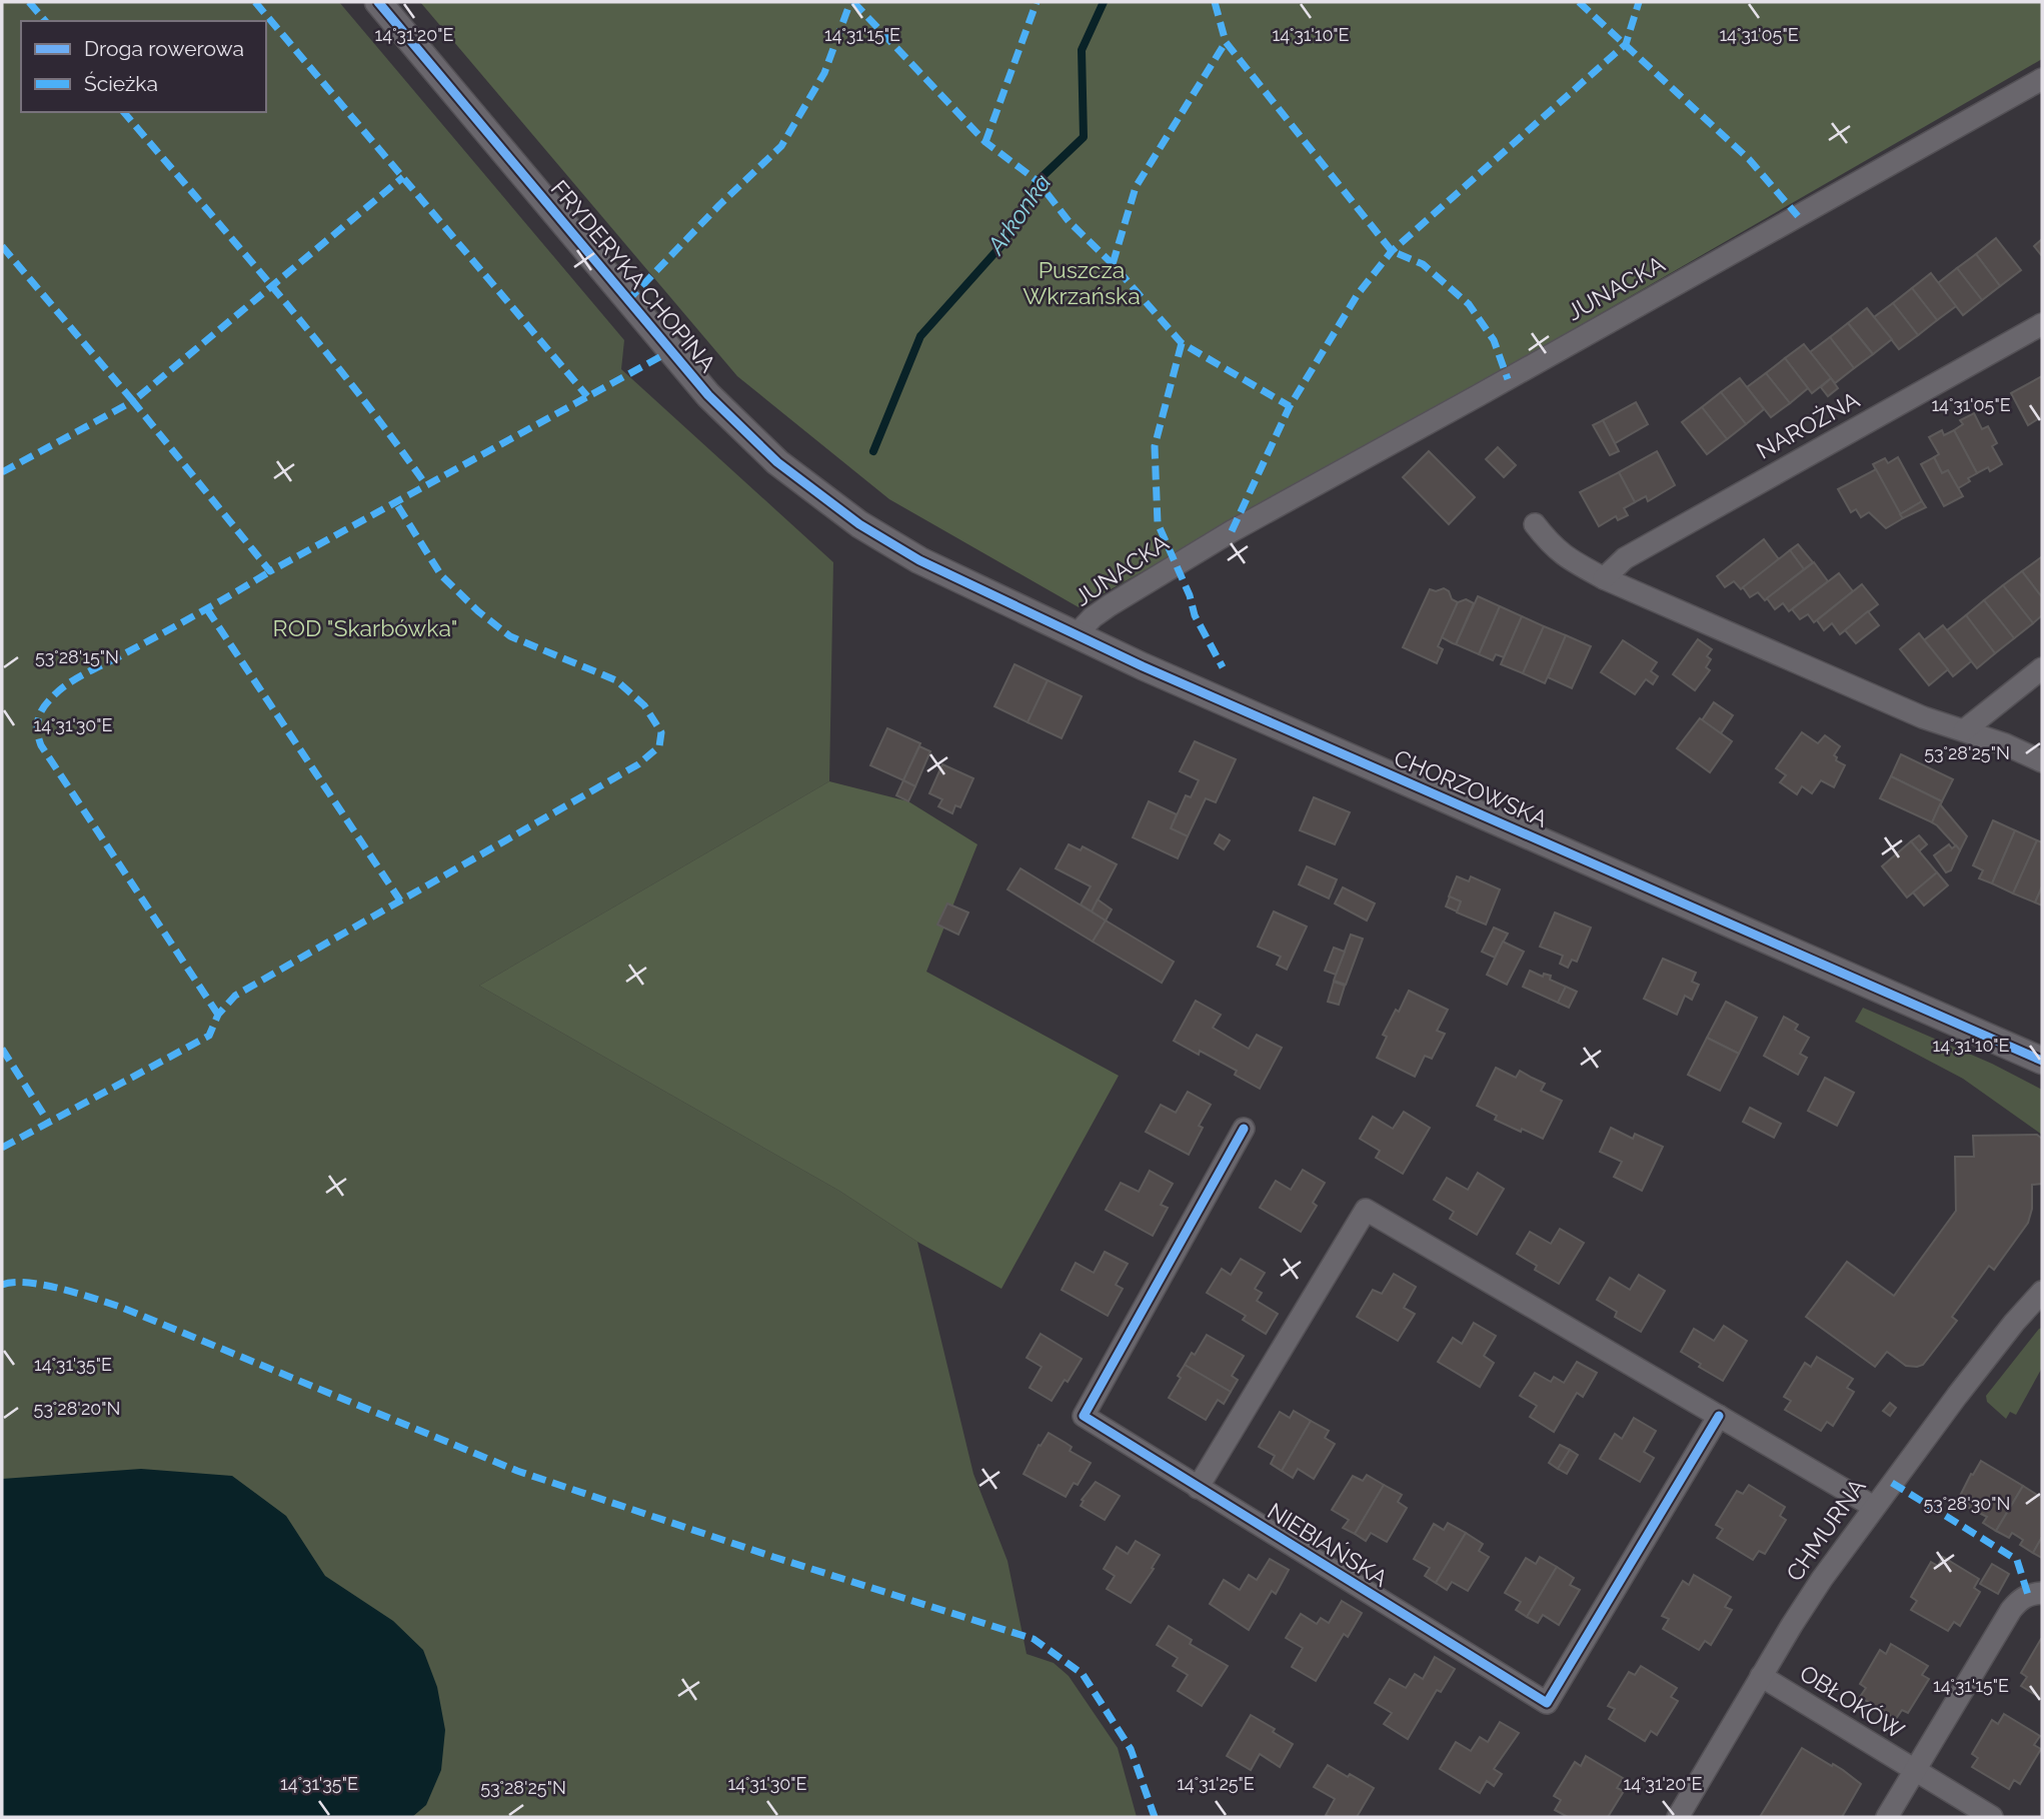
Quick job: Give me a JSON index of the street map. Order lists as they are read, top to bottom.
{
  "streets": {
    "street": [
      "FRYDERYKA CHOPINA",
      "JUNACKA",
      "NAROŻNA",
      "CHORZOWSKA",
      "CHMURNA",
      "NIEBIAŃSKA",
      "OBŁOKÓW"
    ]
  },
  "crossings": [
    ["FRYDERYKA CHOPINA", "CHORZOWSKA"],
    ["JUNACKA", "CHORZOWSKA"],
    ["CHMURNA", "OBŁOKÓW"]
  ],
  "water": ["Arkonka"],
  "parks": ["Puszcza Wkrzańska", "ROD \"Skarbówka\""],
  "legend": ["Droga rowerowa", "Ścieżka"],
  "coordinates": [
    "14°31'20\"E",
    "14°31'15\"E",
    "14°31'10\"E",
    "14°31'05\"E",
    "53°28'15\"N",
    "14°31'30\"E",
    "53°28'25\"N",
    "14°31'35\"E",
    "53°28'20\"N",
    "53°28'30\"N",
    "14°31'25\"E"
  ]
}
